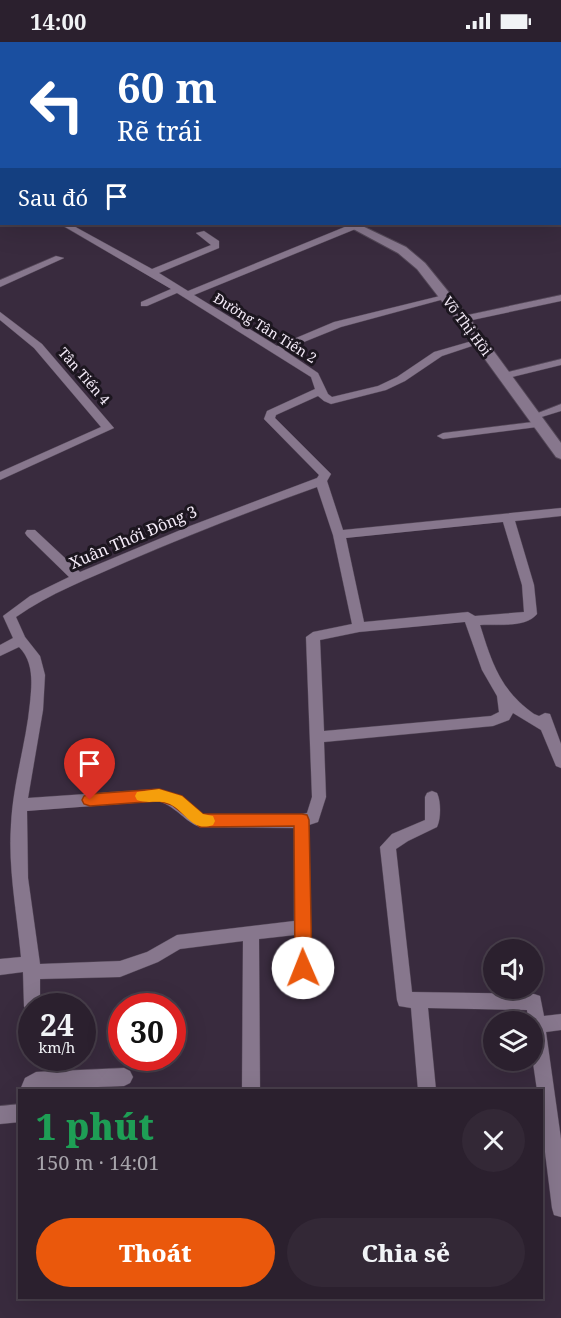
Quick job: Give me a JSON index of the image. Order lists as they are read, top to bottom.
{
  "streets": {
    "street": [
      "Võ Thị Hồi",
      "Đường Tân Tiến 2",
      "Tân Tiến 4",
      "Xuân Thới Đông 3"
    ]
  },
  "page": {
    "status": "14:00",
    "turn": ["60 m", "Rẽ trái"],
    "then": "Sau đó",
    "speed": "24 km/h",
    "limit": "30",
    "heading": ["1 phút", "150 m · 14:01"],
    "buttons": ["Thoát", "Chia sẻ"]
  }
}
